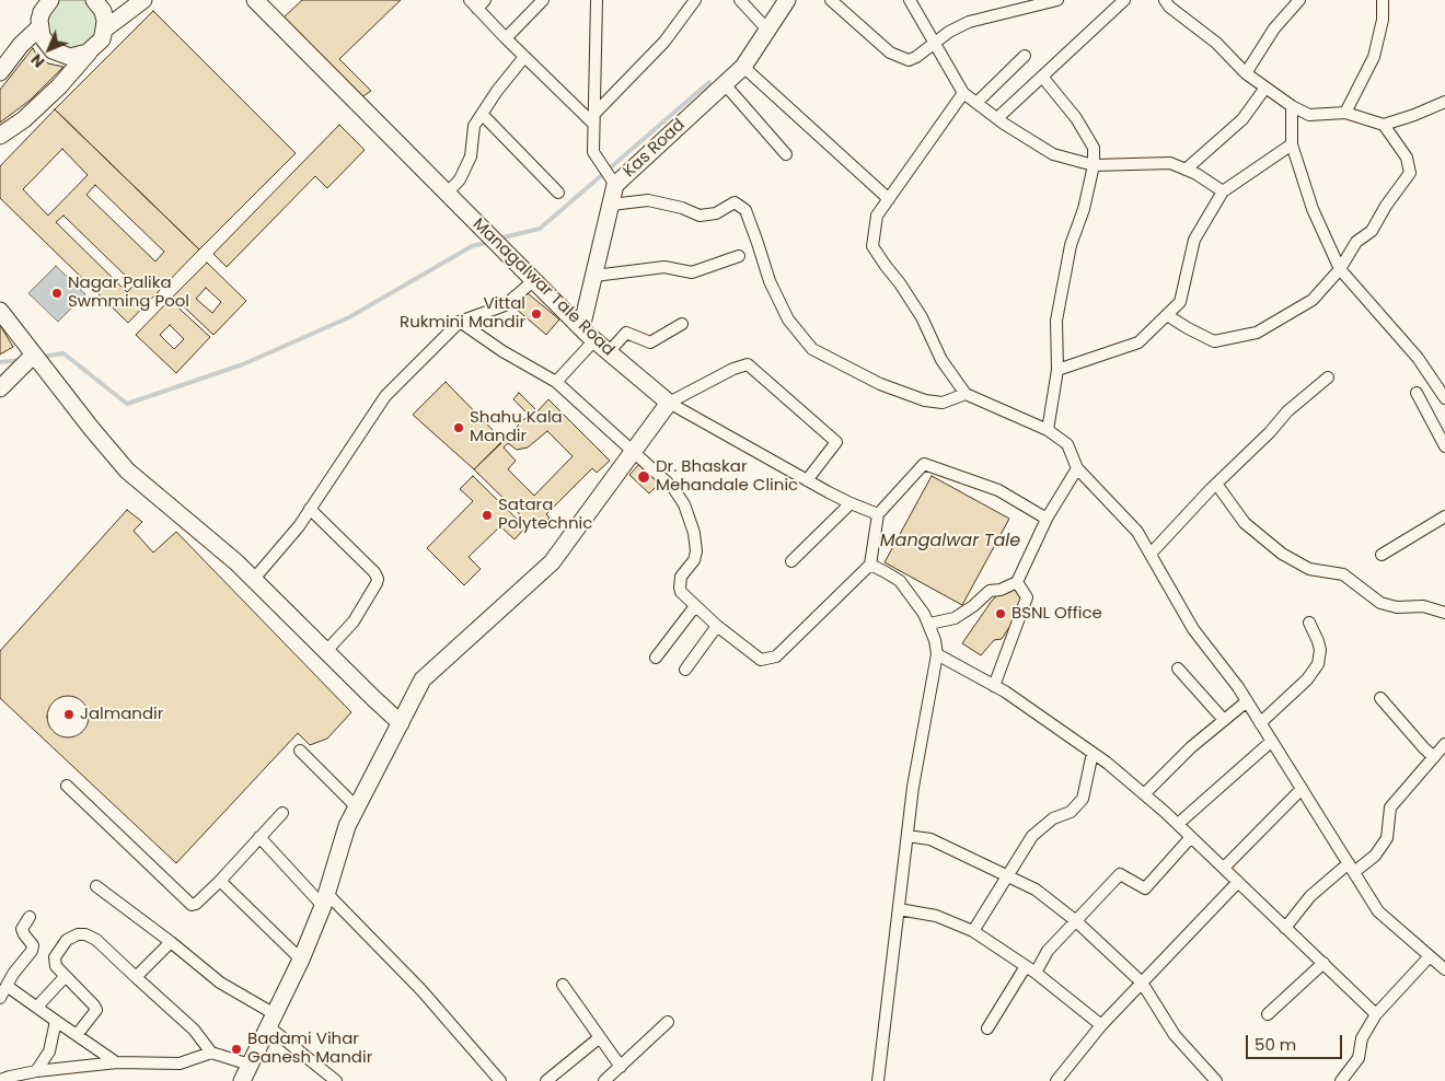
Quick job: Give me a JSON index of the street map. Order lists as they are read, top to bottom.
{
  "streets": {
    "main road": ["Kas Road", "Managalwar Tale Road"]
  },
  "crossings": [
    ["Kas Road", "Managalwar Tale Road"]
  ],
  "water": ["Mangalwar Tale"],
  "places": [
    "Nagar Palika Swmming Pool",
    "Vittal Rukmini Mandir",
    "Shahu Kala Mandir",
    "Dr. Bhaskar Mehandale Clinic",
    "Satara Polytechnic",
    "BSNL Office",
    "Jalmandir",
    "Badami Vihar Ganesh Mandir"
  ],
  "scale_bar": "50 m",
  "north": "bottom left"
}
